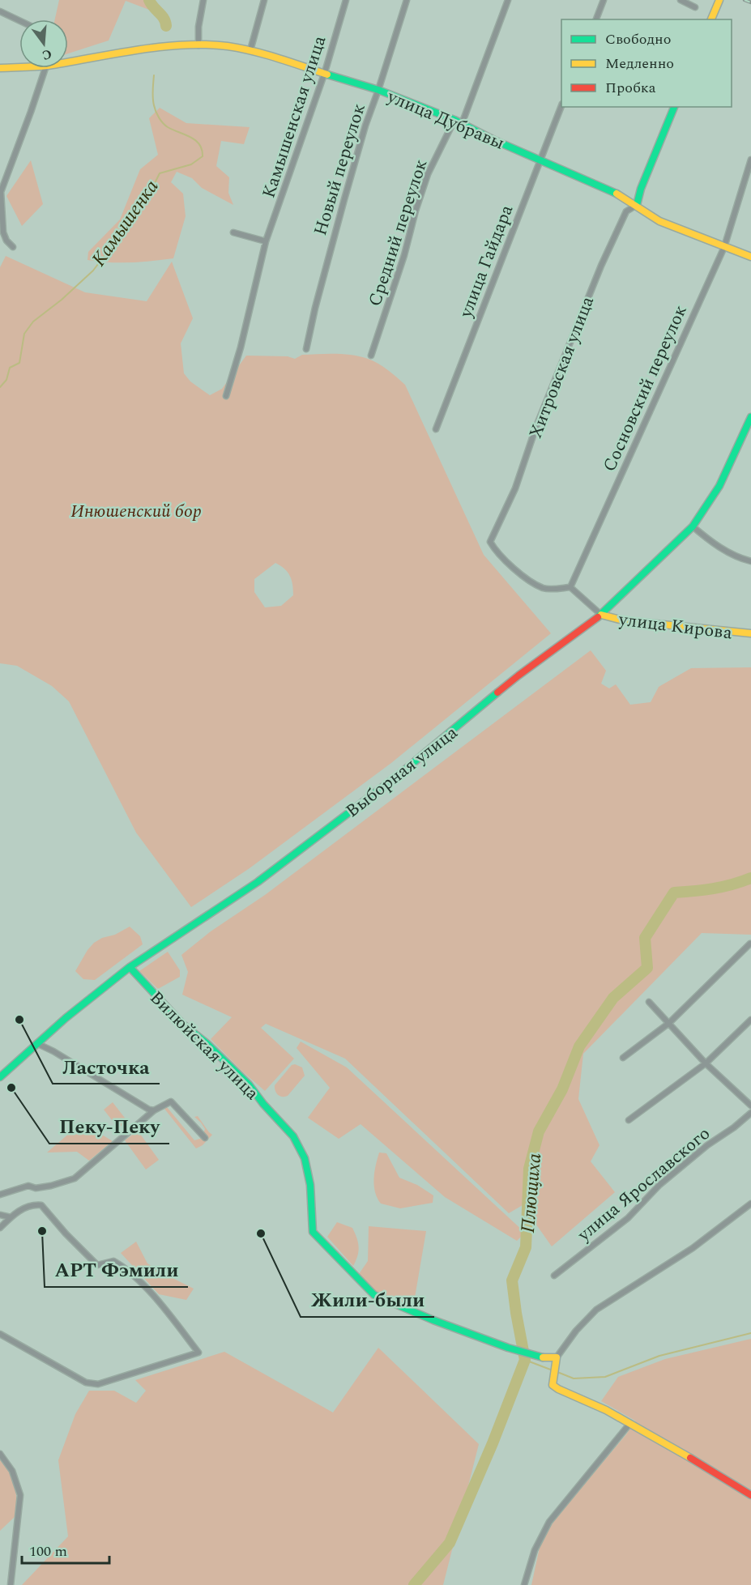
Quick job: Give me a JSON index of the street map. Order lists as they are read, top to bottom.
{
  "streets": {
    "street": [
      "Камышенская улица",
      "улица Дубравы",
      "Новый переулок",
      "Средний переулок",
      "улица Гайдара",
      "Хитровская улица",
      "Сосновский переулок",
      "улица Кирова",
      "Выборная улица",
      "Вилюйская улица",
      "улица Ярославского"
    ]
  },
  "crossings": [
    ["Камышенская улица", "улица Дубравы"],
    ["улица Дубравы", "Новый переулок"],
    ["улица Дубравы", "Средний переулок"],
    ["улица Дубравы", "улица Гайдара"],
    ["улица Дубравы", "Хитровская улица"],
    ["улица Дубравы", "Сосновский переулок"],
    ["Хитровская улица", "Сосновский переулок"],
    ["улица Кирова", "Выборная улица"],
    ["Выборная улица", "Вилюйская улица"]
  ],
  "water": ["Камышенка", "Плющиха"],
  "parks": ["Инюшенский бор"],
  "places": [
    "Ласточка",
    "Пеку-Пеку",
    "АРТ Фэмили",
    "Жили-были"
  ],
  "legend": ["Свободно", "Медленно", "Пробка"],
  "scale_bar": "100 m",
  "north": "bottom"
}
